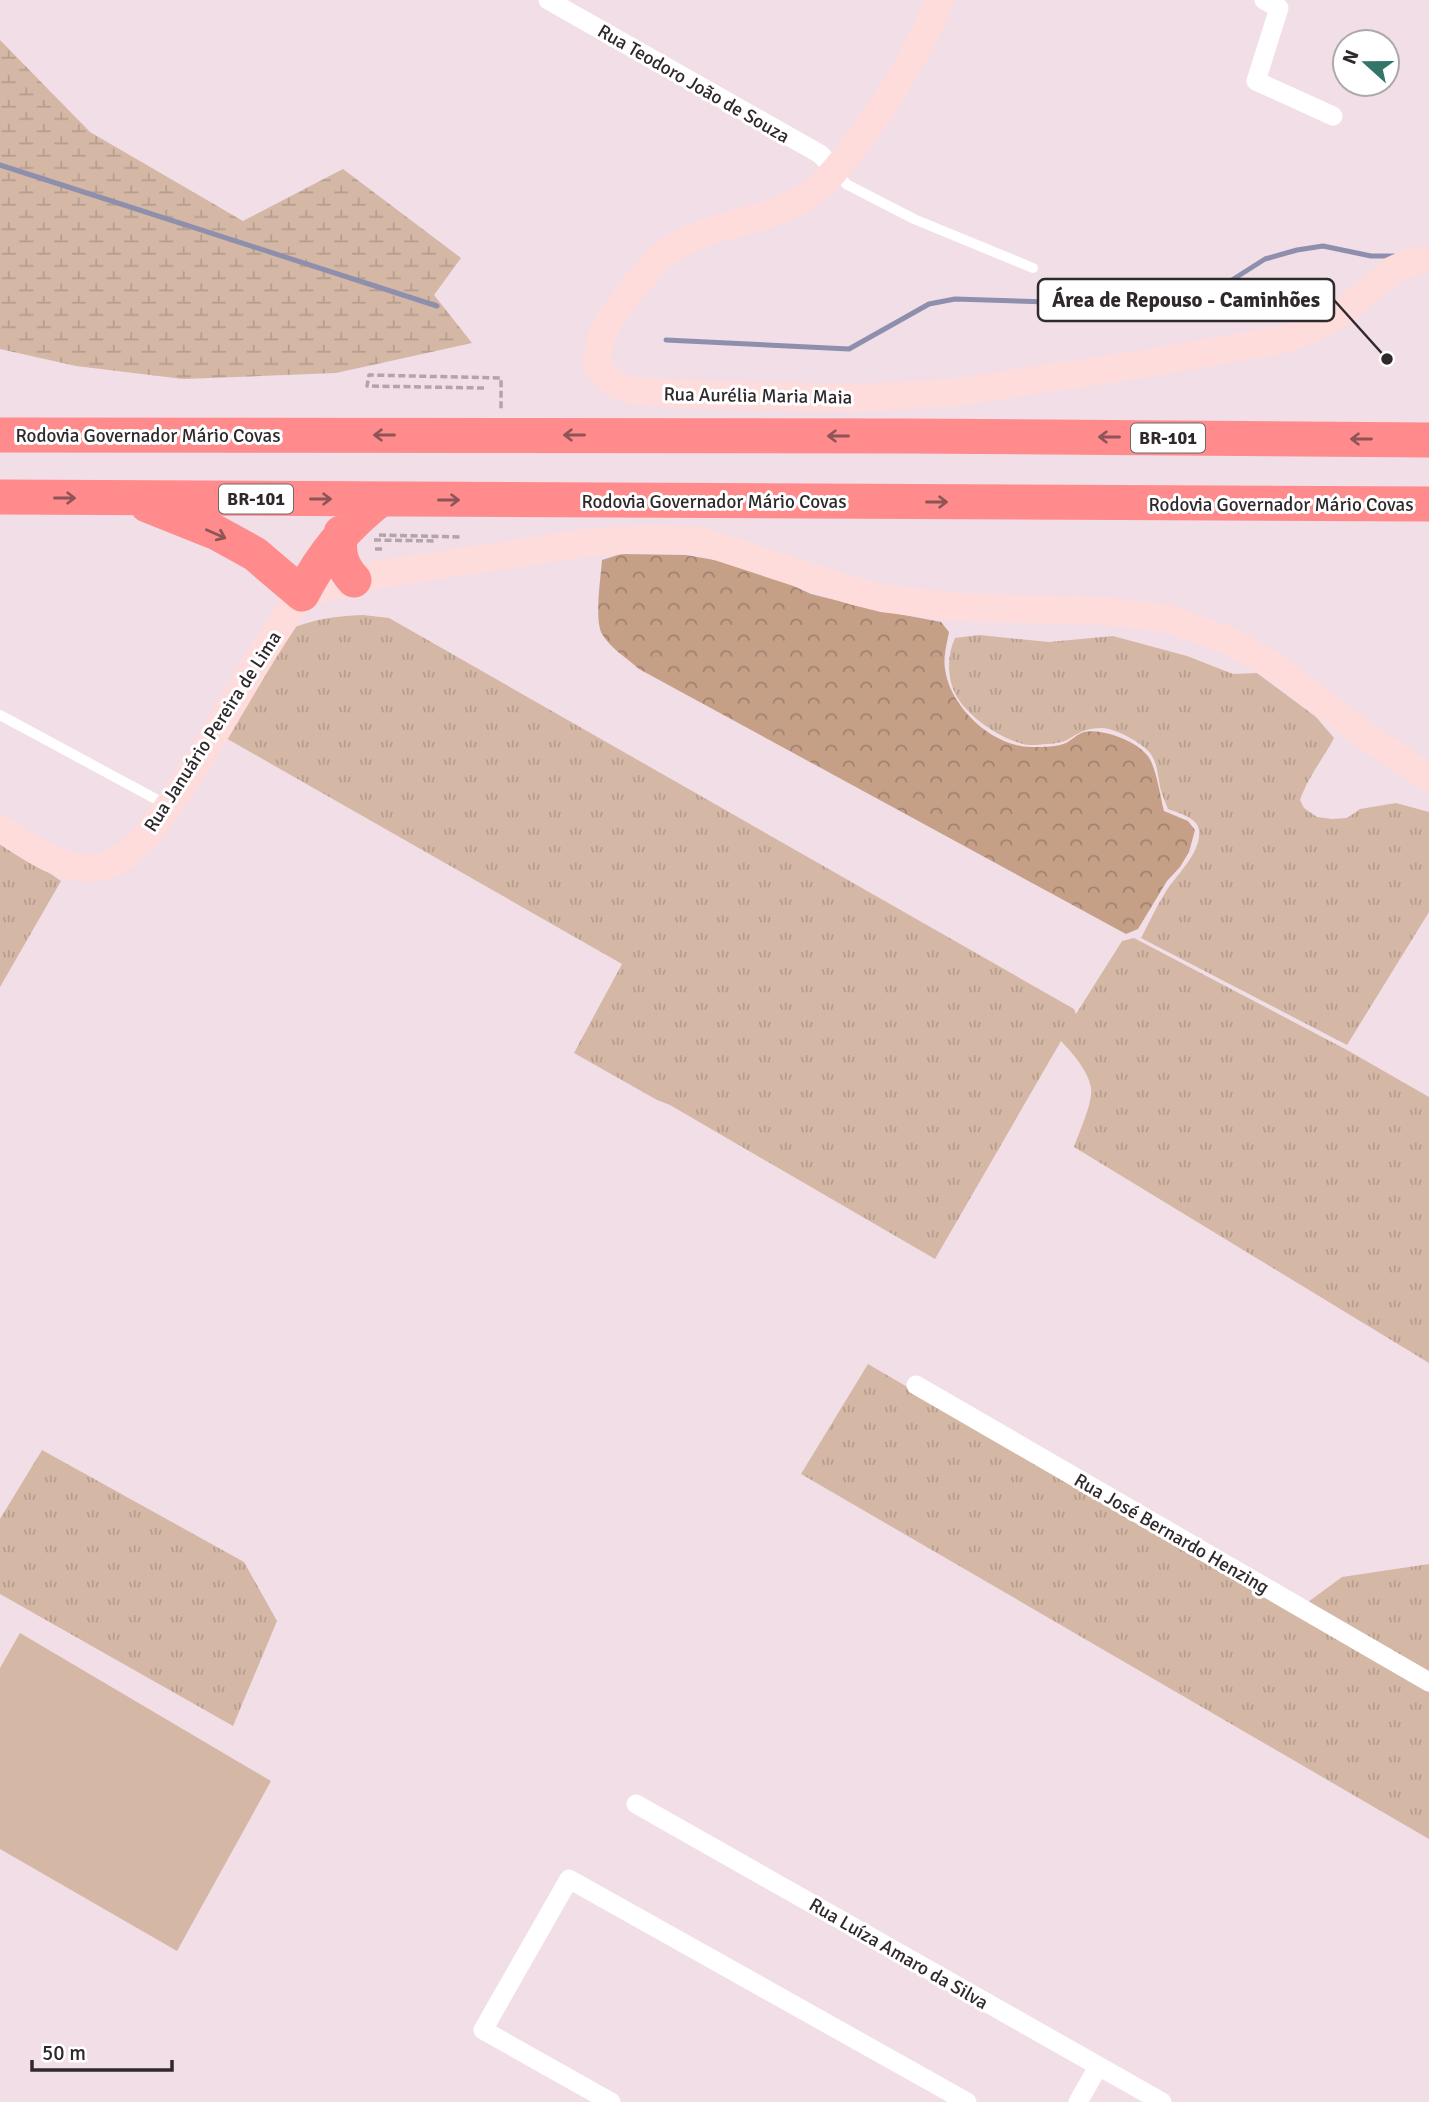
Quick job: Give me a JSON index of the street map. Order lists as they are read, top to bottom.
{
  "streets": {
    "highway": ["Rodovia Governador Mário Covas", "BR-101"],
    "street": [
      "Rua Teodoro João de Souza",
      "Rua Aurélia Maria Maia",
      "Rua Januário Pereira de Lima",
      "Rua José Bernardo Henzing",
      "Rua Luíza Amaro da Silva"
    ]
  },
  "crossings": [
    ["Rua Teodoro João de Souza", "Rua Aurélia Maria Maia"]
  ],
  "places": ["Área de Repouso - Caminhões"],
  "scale_bar": "50 m",
  "north": "left"
}
